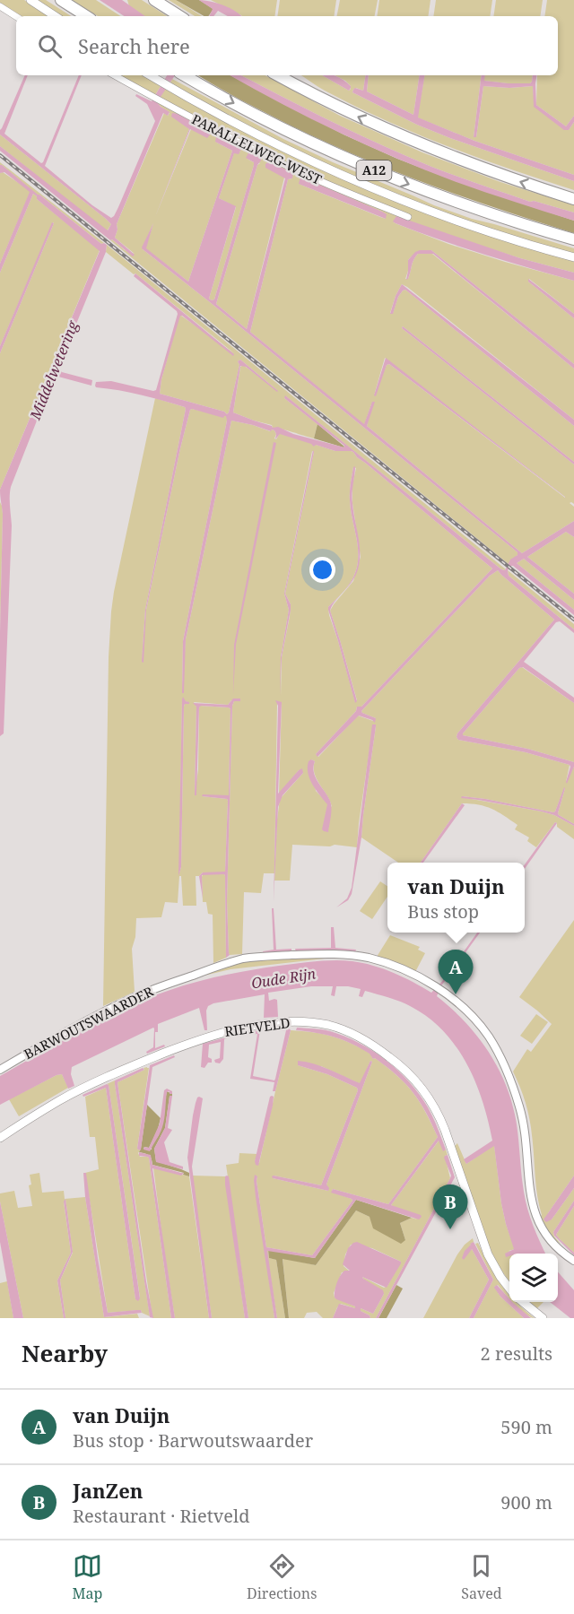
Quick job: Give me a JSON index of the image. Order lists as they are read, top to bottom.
{
  "streets": {
    "highway": ["A12"],
    "main road": ["RIETVELD"],
    "street": ["PARALLELWEG-WEST", "BARWOUTSWAARDER"]
  },
  "water": ["Middelwetering", "Oude Rijn"],
  "page": {
    "search": "Search here",
    "popup": ["van Duijn", "Bus stop"],
    "pins": ["A", "B"],
    "heading": ["Nearby", "2 results"],
    "list": [
      {
        "mark": "A",
        "name": "van Duijn",
        "note": "Bus stop · Barwoutswaarder",
        "value": "590 m"
      },
      {
        "mark": "B",
        "name": "JanZen",
        "note": "Restaurant · Rietveld",
        "value": "900 m"
      }
    ],
    "nav": ["Map", "Directions", "Saved"]
  }
}
